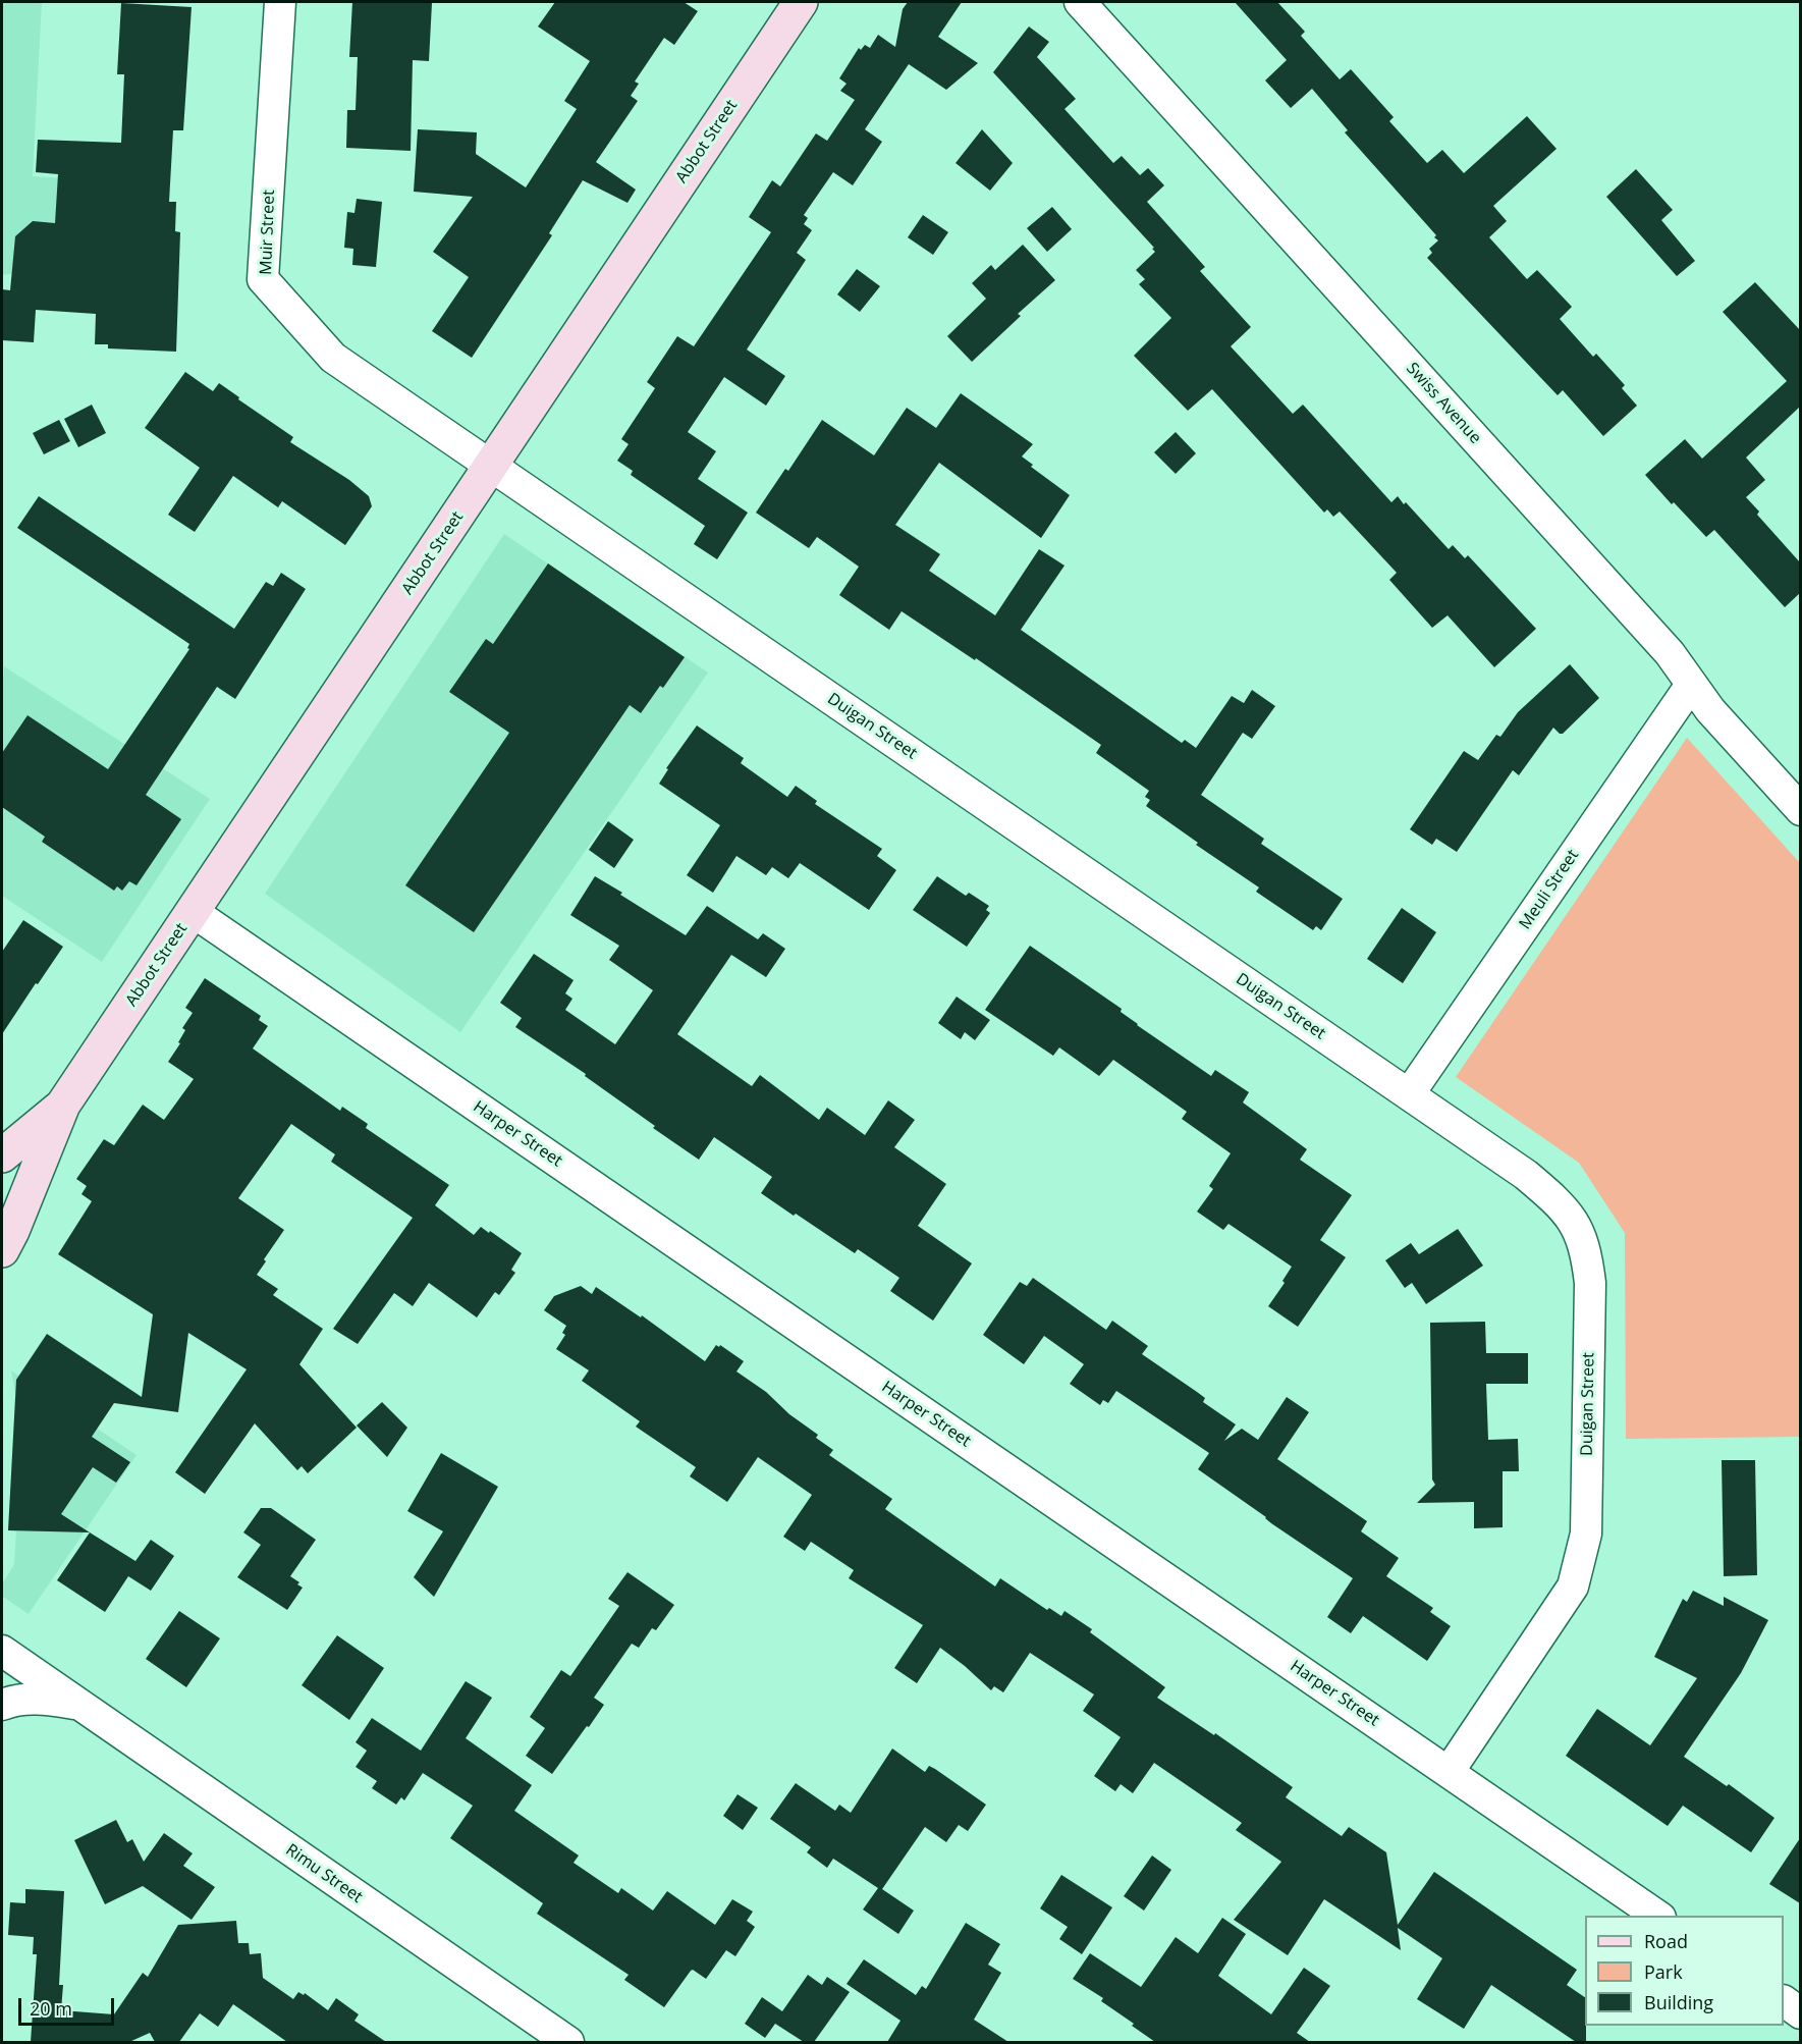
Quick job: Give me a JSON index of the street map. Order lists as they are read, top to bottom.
{
  "streets": {
    "street": [
      "Abbot Street",
      "Muir Street",
      "Swiss Avenue",
      "Duigan Street",
      "Meuli Street",
      "Harper Street",
      "Rimu Street"
    ]
  },
  "crossings": [
    ["Abbot Street", "Muir Street"],
    ["Abbot Street", "Duigan Street"],
    ["Abbot Street", "Harper Street"],
    ["Muir Street", "Duigan Street"],
    ["Swiss Avenue", "Meuli Street"],
    ["Duigan Street", "Meuli Street"],
    ["Duigan Street", "Harper Street"]
  ],
  "legend": ["Road", "Park", "Building"],
  "scale_bar": "20 m"
}
